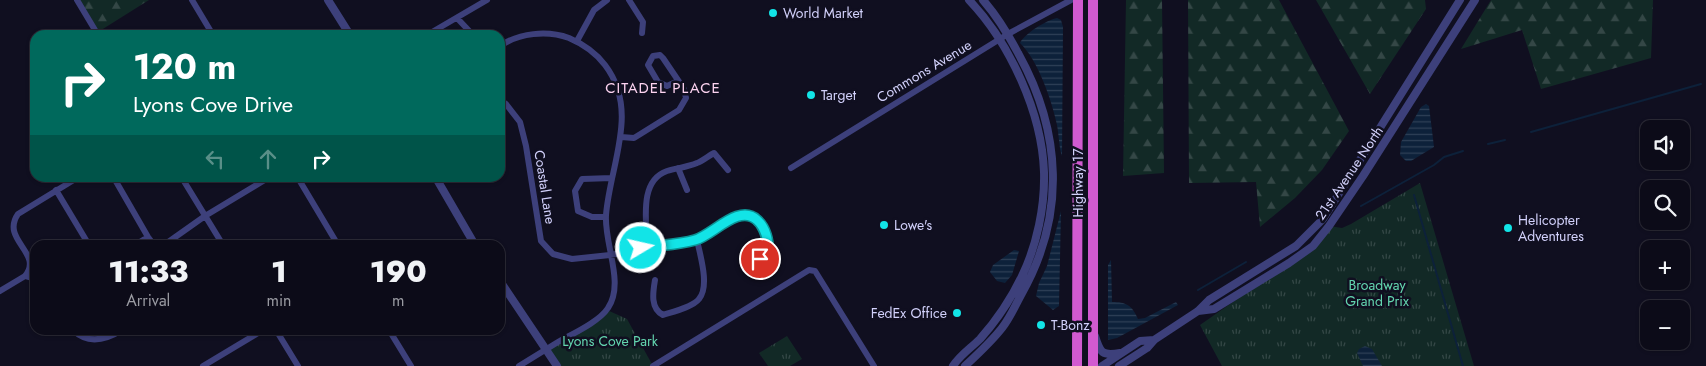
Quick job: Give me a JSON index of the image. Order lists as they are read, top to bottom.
{
  "streets": {
    "highway": ["Highway 17"],
    "street": ["Commons Avenue", "21st Avenue North", "Coastal Lane"]
  },
  "districts": ["CITADEL PLACE"],
  "parks": ["Broadway Grand Prix", "Lyons Cove Park"],
  "places": [
    "World Market",
    "Target",
    "Lowe's",
    "Helicopter Adventures",
    "FedEx Office",
    "T-Bonz"
  ],
  "page": {
    "turn": ["120 m", "Lyons Cove Drive"],
    "map_buttons": ["+", "−"],
    "eta": [
      "11:33",
      "Arrival",
      "1",
      "min",
      "190",
      "m"
    ]
  }
}
